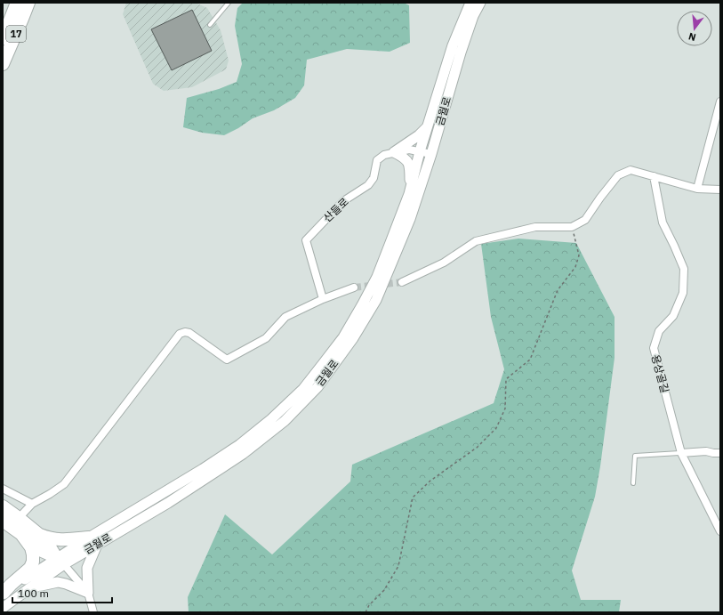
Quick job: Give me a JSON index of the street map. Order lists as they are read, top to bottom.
{
  "streets": {
    "highway": ["17"],
    "main road": ["금월로"],
    "street": ["산들로", "용상골길"]
  },
  "crossings": [
    ["금월로", "산들로"]
  ],
  "scale_bar": "100 m",
  "north": "bottom"
}
